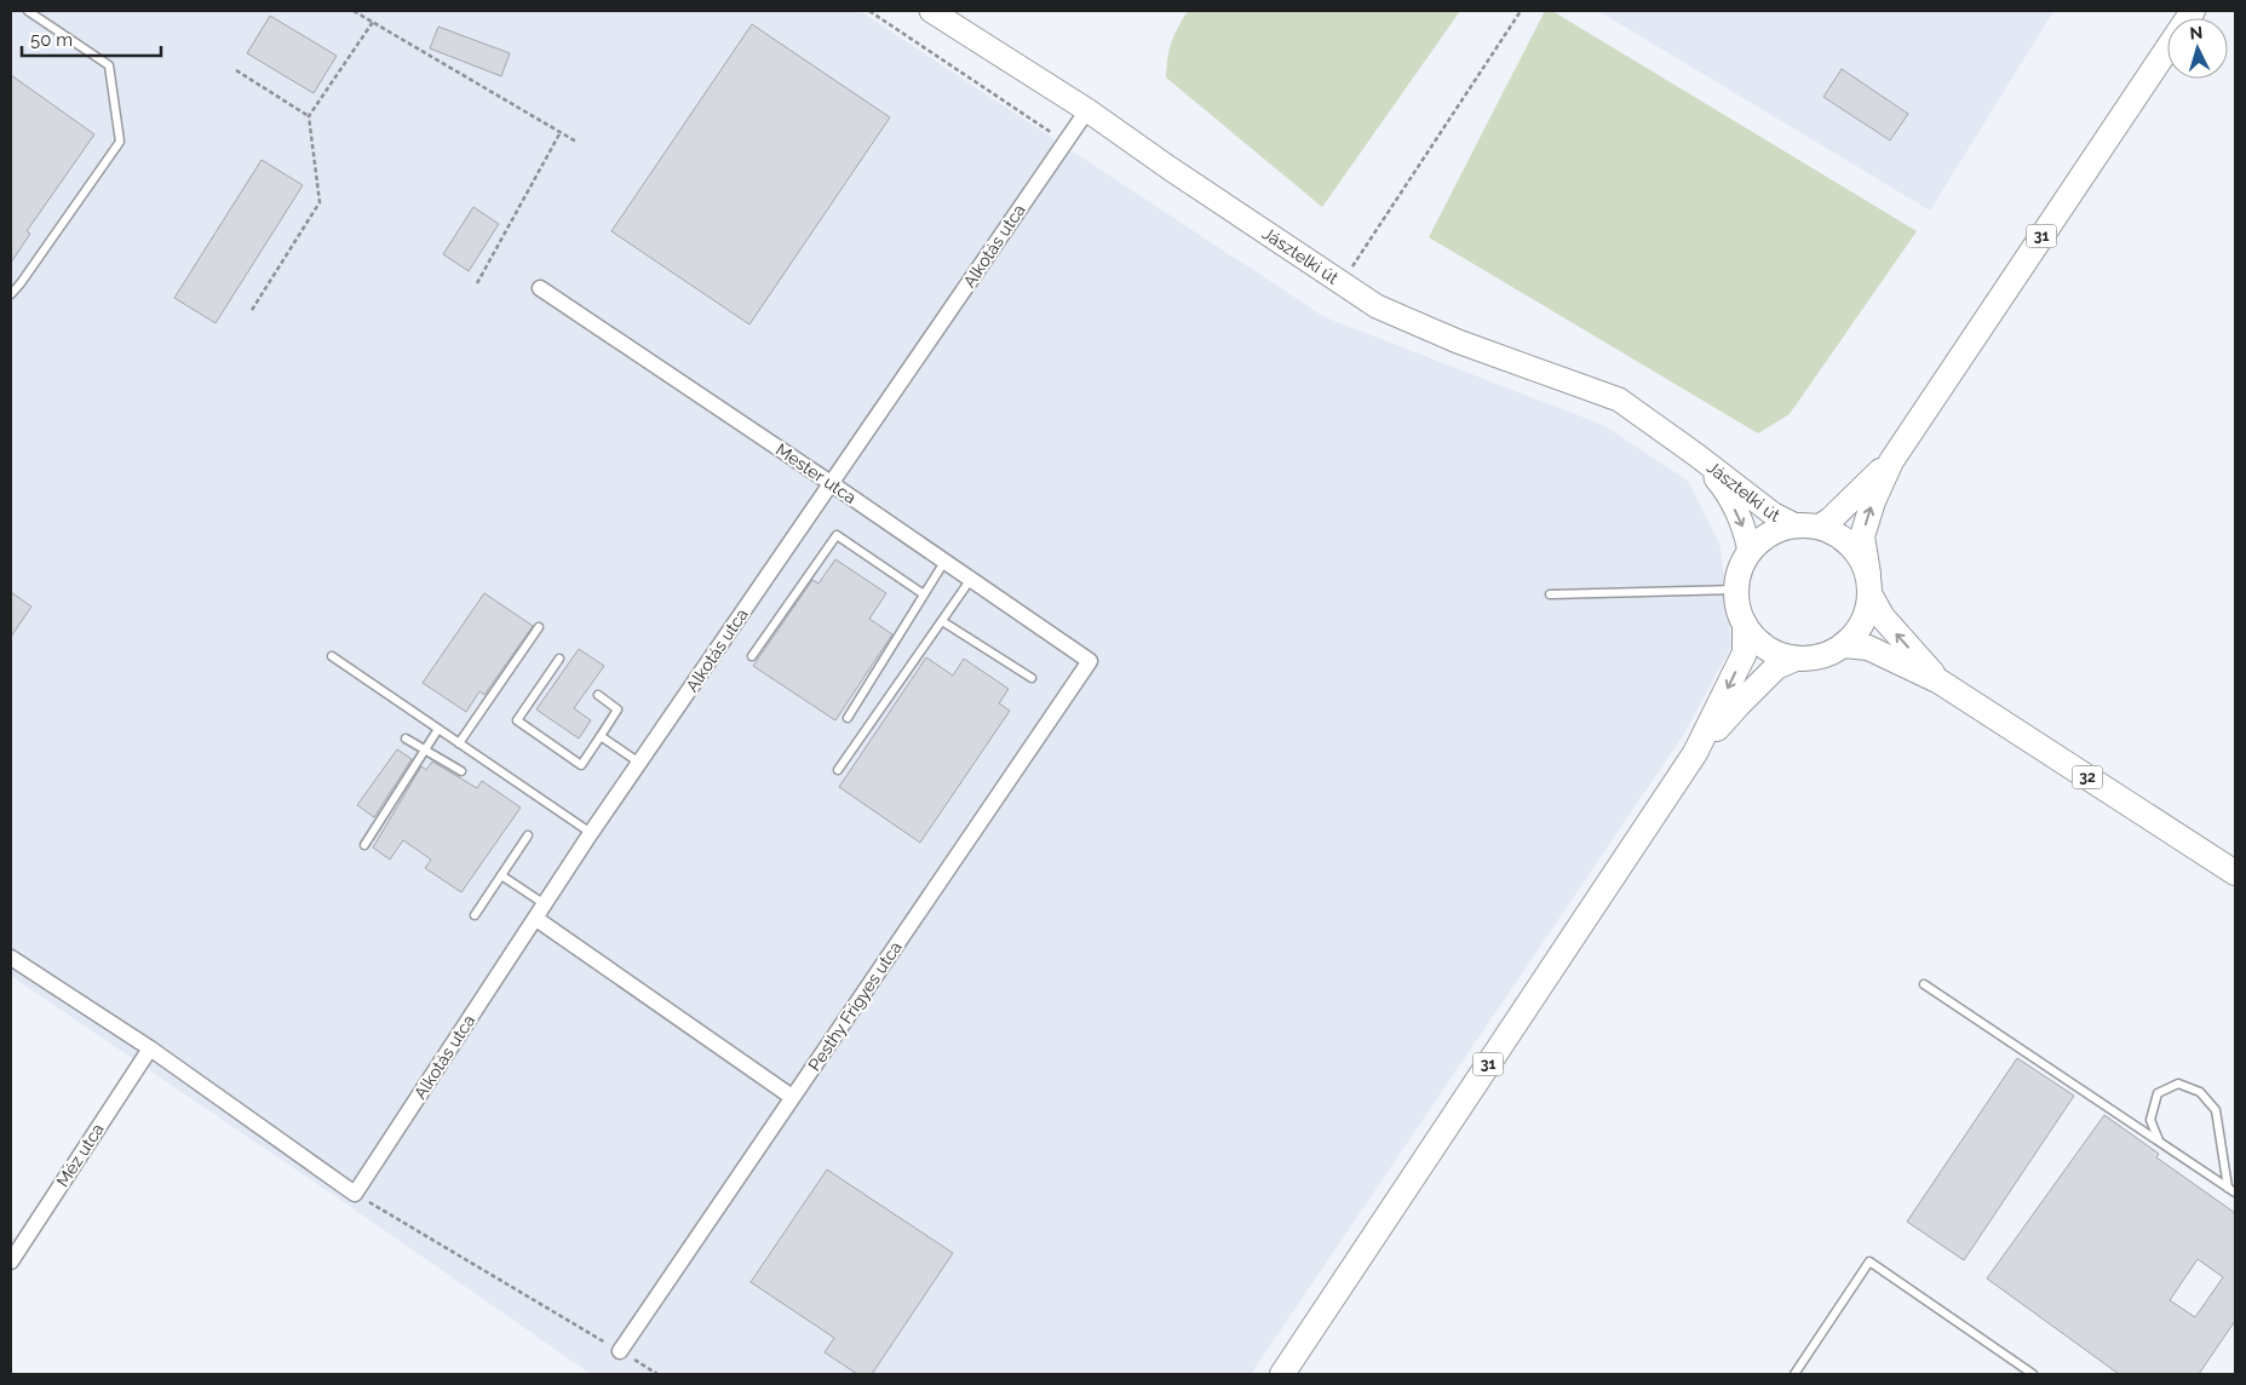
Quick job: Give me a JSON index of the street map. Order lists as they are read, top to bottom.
{
  "streets": {
    "main road": ["31", "32"],
    "street": [
      "Alkotás utca",
      "Jásztelki út",
      "Mester utca",
      "Pesthy Frigyes utca",
      "Méz utca"
    ]
  },
  "crossings": [
    ["31", "Jásztelki út"],
    ["31", "32"],
    ["Alkotás utca", "Jásztelki út"],
    ["Alkotás utca", "Mester utca"],
    ["Jásztelki út", "32"],
    ["Mester utca", "Pesthy Frigyes utca"]
  ],
  "scale_bar": "50 m",
  "north": "top"
}
